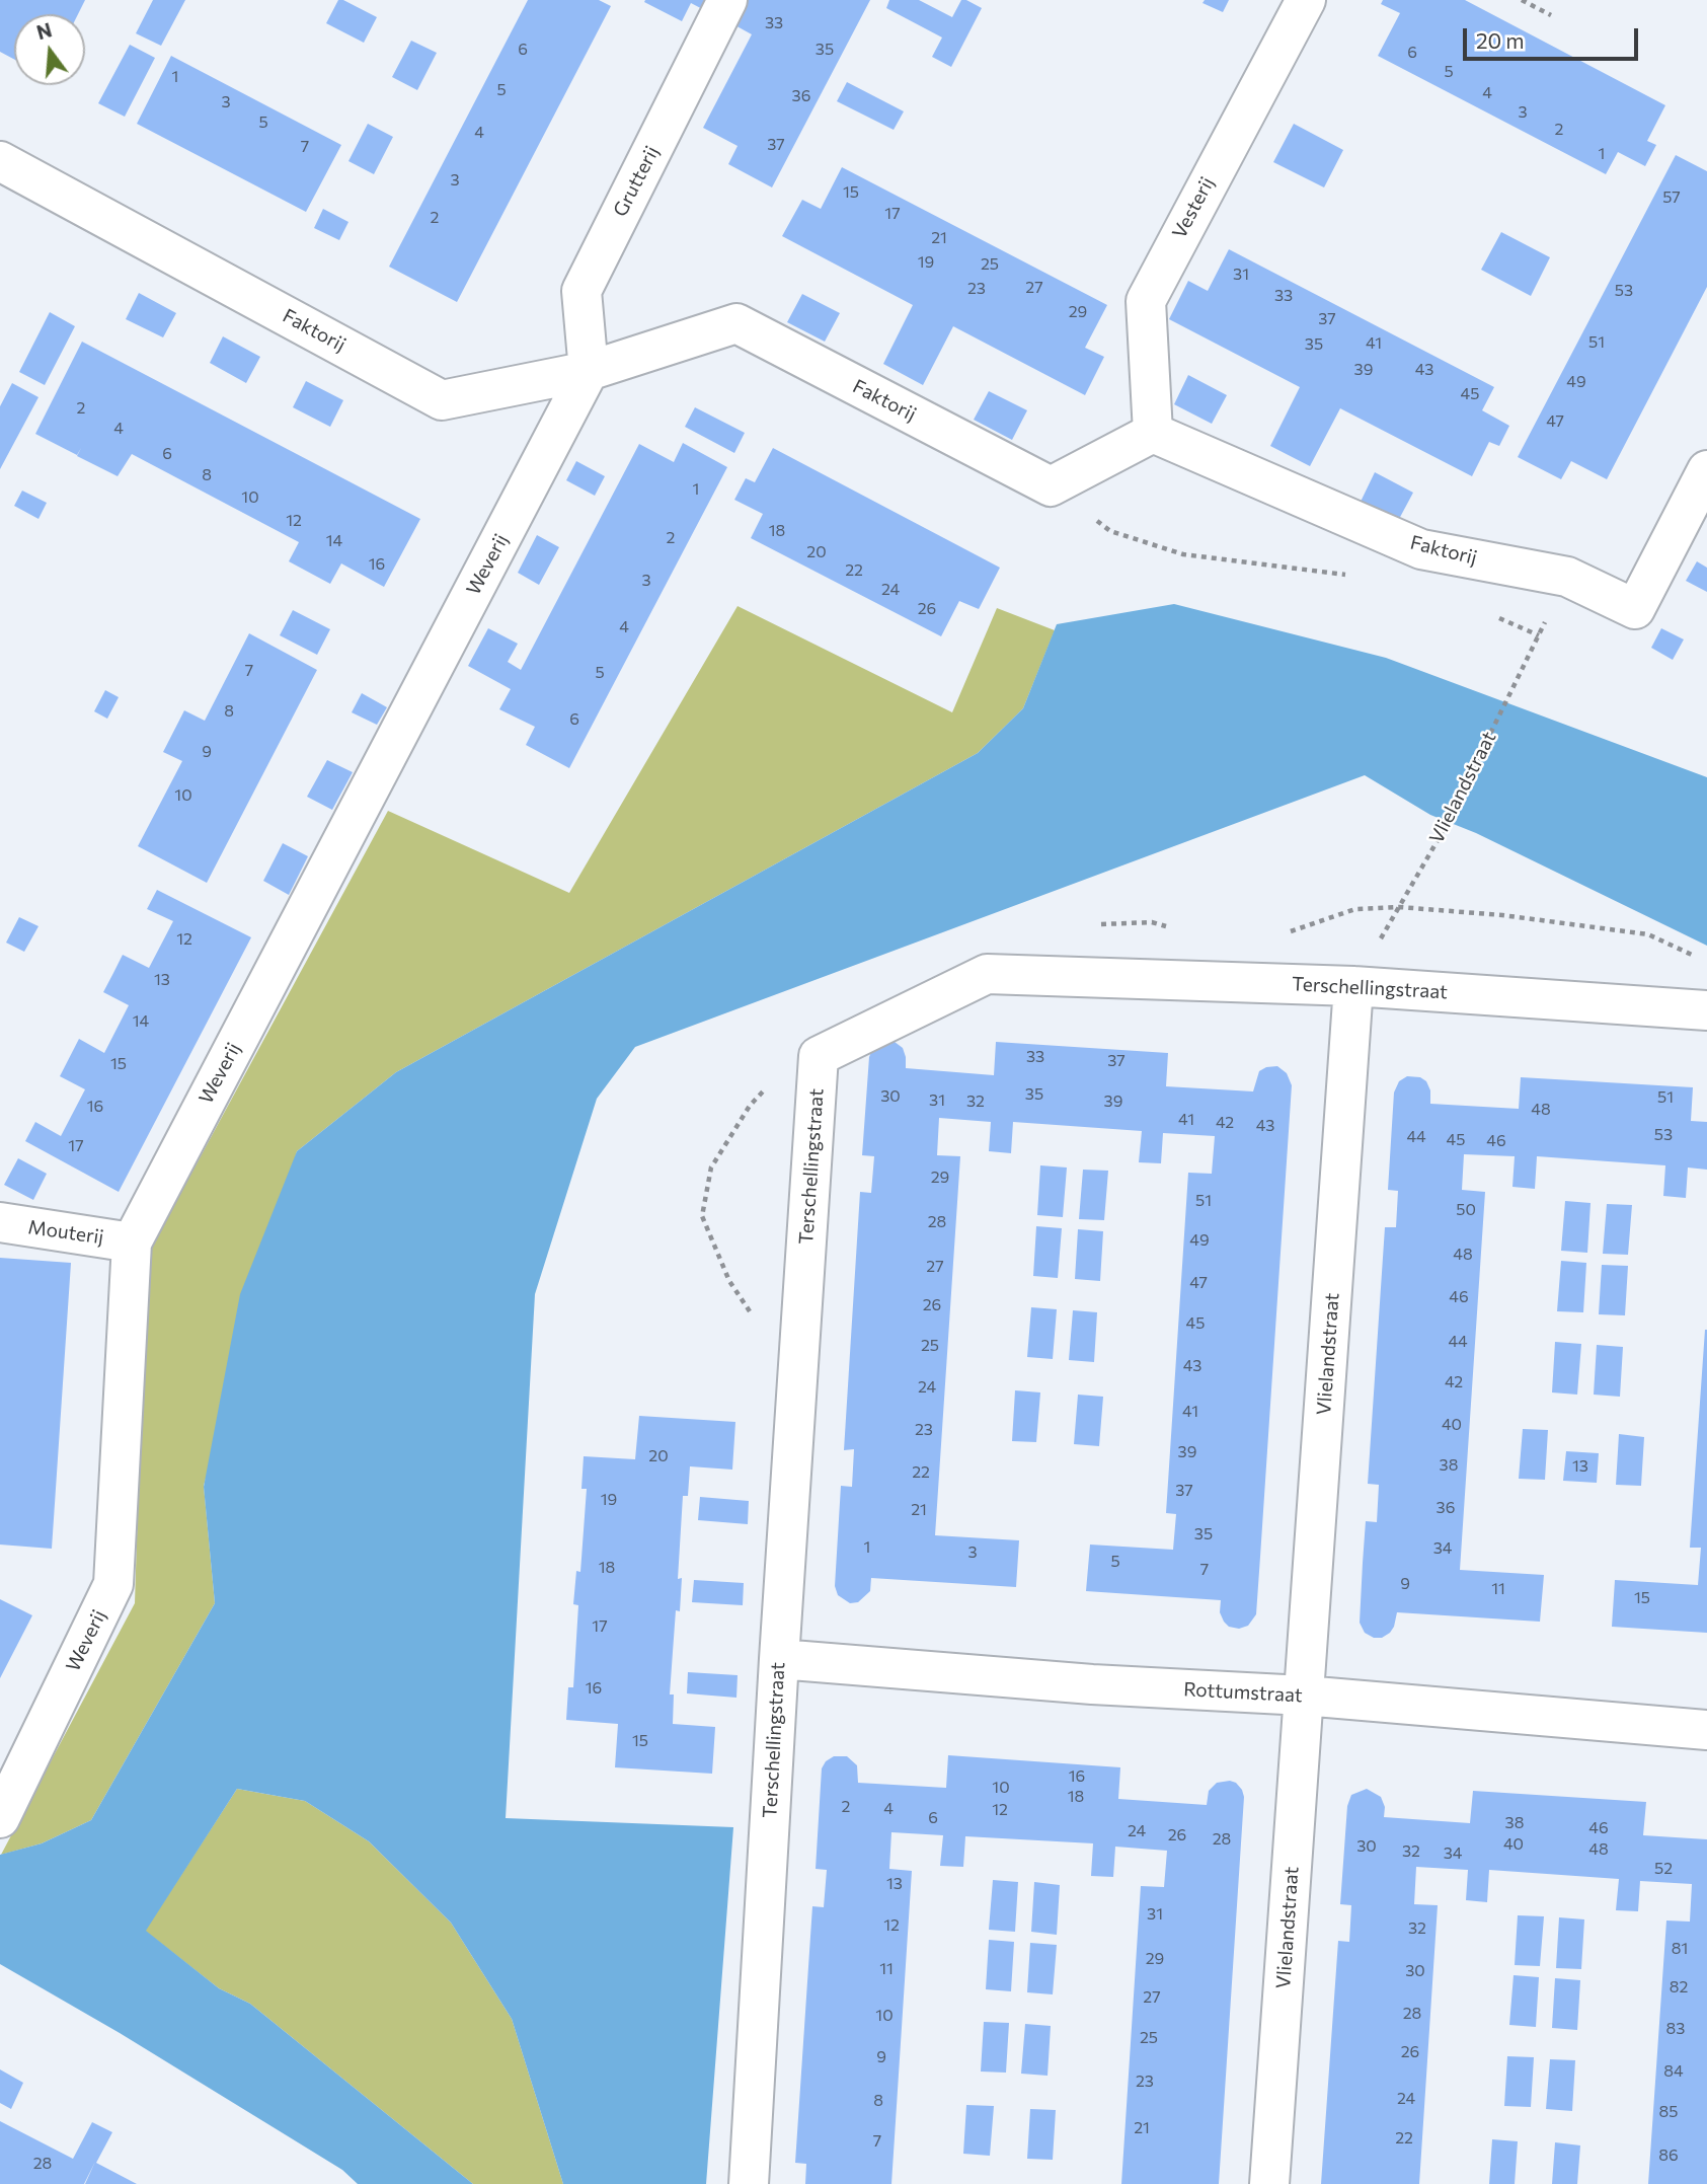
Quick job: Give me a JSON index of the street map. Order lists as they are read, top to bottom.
{
  "streets": {
    "street": [
      "Grutterij",
      "Vesterij",
      "Faktorij",
      "Weverij",
      "Vlielandstraat",
      "Terschellingstraat",
      "Mouterij",
      "Rottumstraat"
    ]
  },
  "crossings": [
    ["Grutterij", "Faktorij"],
    ["Grutterij", "Weverij"],
    ["Vesterij", "Faktorij"],
    ["Faktorij", "Weverij"],
    ["Faktorij", "Vlielandstraat"],
    ["Weverij", "Mouterij"],
    ["Vlielandstraat", "Terschellingstraat"],
    ["Vlielandstraat", "Rottumstraat"],
    ["Terschellingstraat", "Rottumstraat"]
  ],
  "house_numbers": [
    "33",
    "6",
    "35",
    "6",
    "5",
    "1",
    "5",
    "4",
    "36",
    "3",
    "3",
    "5",
    "2",
    "4",
    "37",
    "7",
    "1",
    "3",
    "15",
    "57",
    "17",
    "2",
    "21",
    "19",
    "25",
    "31",
    "27",
    "23",
    "53",
    "33",
    "29",
    "37",
    "51",
    "41",
    "35",
    "39",
    "43",
    "49",
    "45",
    "2",
    "47",
    "4",
    "6",
    "8",
    "1",
    "10",
    "12",
    "18",
    "2",
    "14",
    "20",
    "16",
    "22",
    "3",
    "24",
    "26",
    "4",
    "7",
    "5",
    "8",
    "6",
    "9",
    "10",
    "12",
    "13",
    "14",
    "33",
    "37",
    "15",
    "35",
    "30",
    "51",
    "31",
    "32",
    "39",
    "16",
    "48",
    "41",
    "42",
    "43",
    "53",
    "44",
    "45",
    "46",
    "17",
    "29",
    "51",
    "50",
    "28",
    "49",
    "48",
    "27",
    "47",
    "46",
    "26",
    "45",
    "44",
    "25",
    "43",
    "42",
    "24",
    "41",
    "40",
    "23",
    "39",
    "20",
    "38",
    "13",
    "22",
    "37",
    "19",
    "36",
    "21",
    "35",
    "1",
    "34",
    "3",
    "5",
    "18",
    "7",
    "9",
    "11",
    "15",
    "17",
    "16",
    "15",
    "16",
    "10",
    "18",
    "2",
    "4",
    "12",
    "6",
    "38",
    "46",
    "24",
    "26",
    "28",
    "40",
    "30",
    "48",
    "32",
    "34",
    "52",
    "13",
    "31",
    "12",
    "32",
    "81",
    "29",
    "11",
    "30",
    "82",
    "27",
    "28",
    "10",
    "83",
    "25",
    "26",
    "9",
    "84",
    "23",
    "24",
    "8",
    "85",
    "21",
    "22",
    "7",
    "86",
    "28"
  ],
  "scale_bar": "20 m",
  "north": "top"
}
